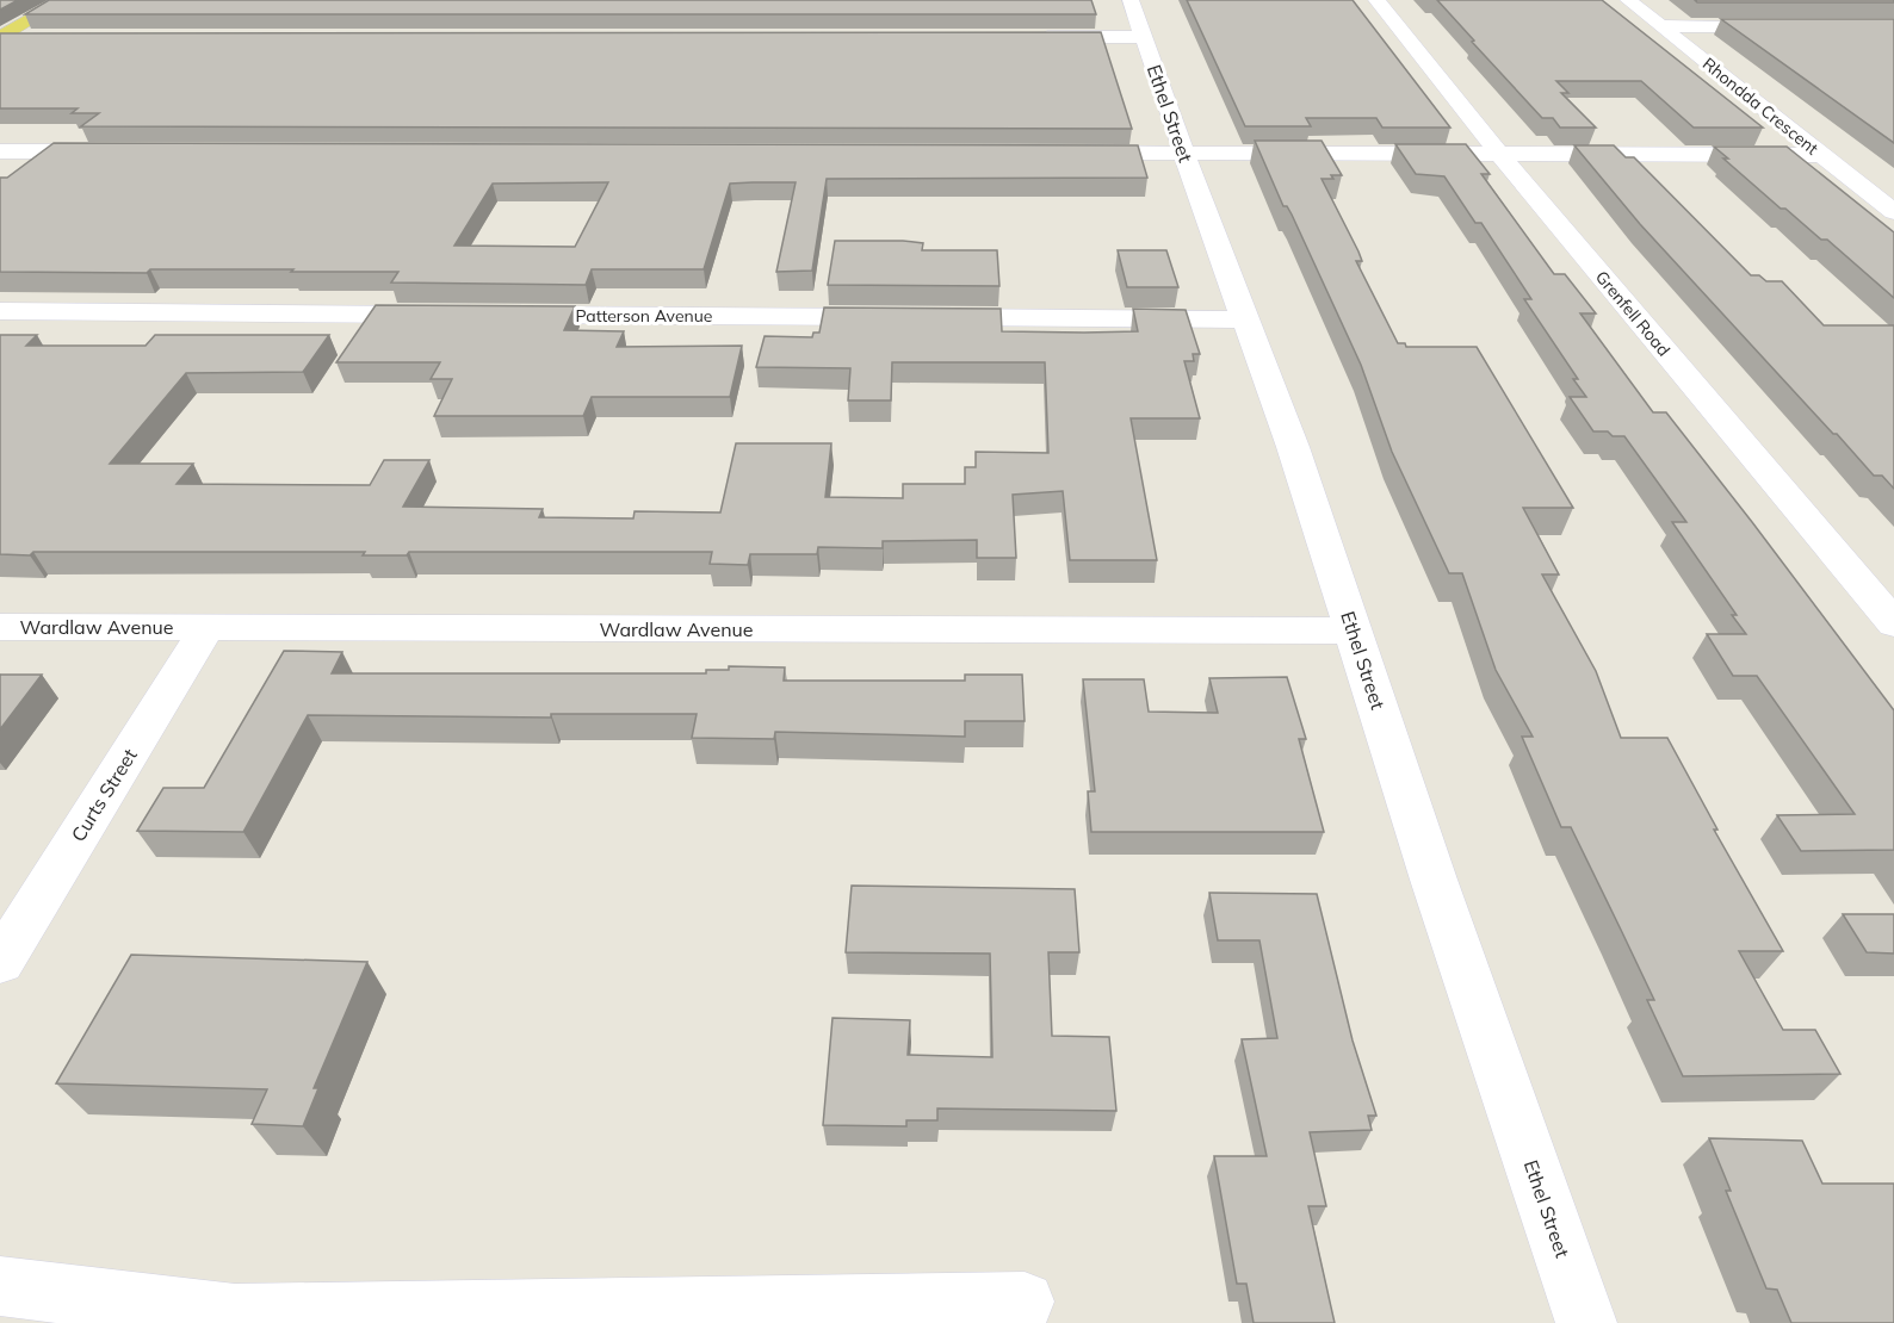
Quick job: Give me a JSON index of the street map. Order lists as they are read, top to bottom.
{
  "streets": {
    "street": [
      "Rhondda Crescent",
      "Ethel Street",
      "Grenfell Road",
      "Patterson Avenue",
      "Wardlaw Avenue",
      "Curts Street"
    ]
  },
  "crossings": [
    ["Ethel Street", "Patterson Avenue"],
    ["Ethel Street", "Wardlaw Avenue"],
    ["Wardlaw Avenue", "Curts Street"]
  ]
}
